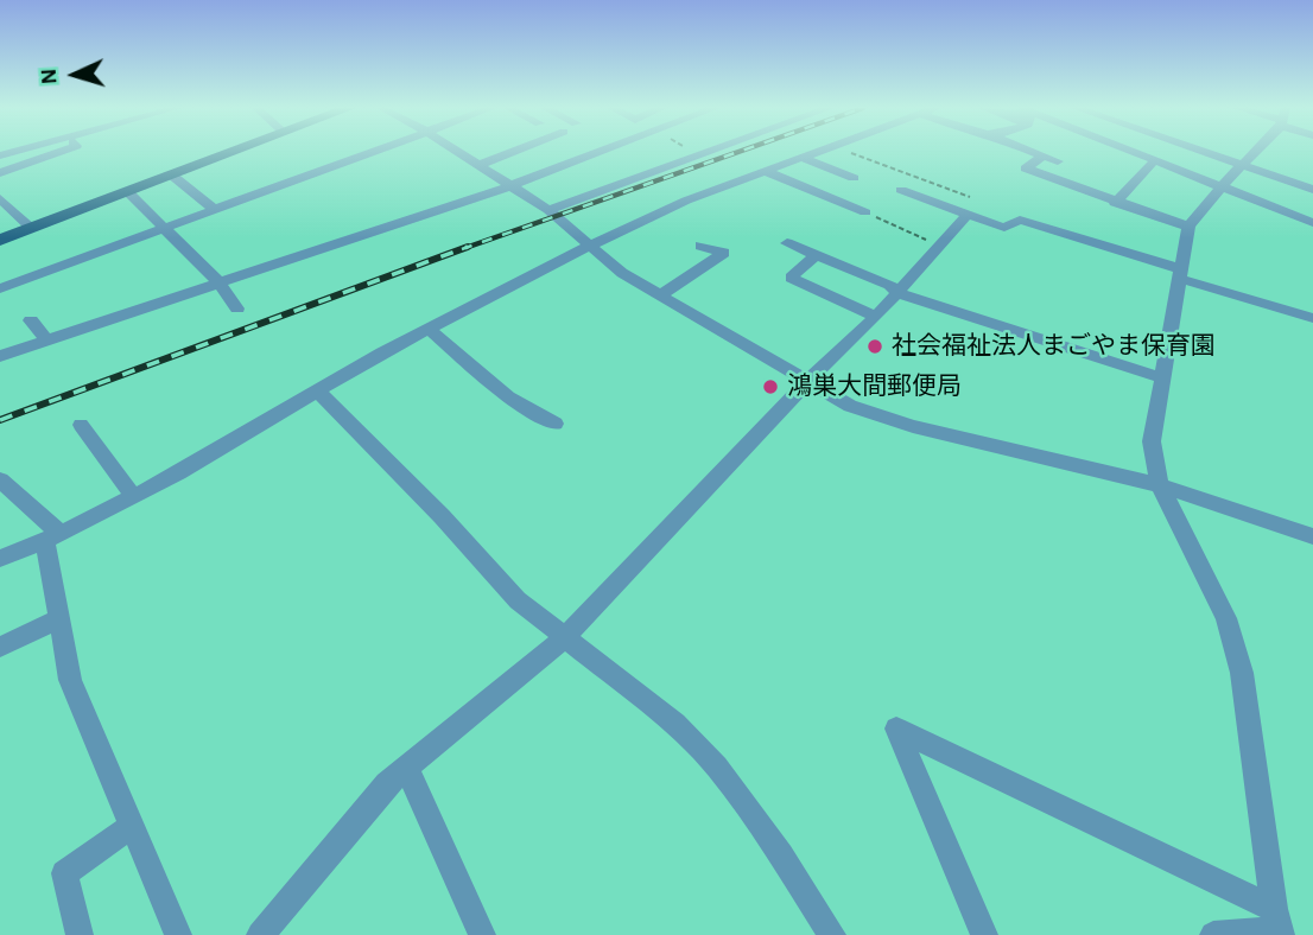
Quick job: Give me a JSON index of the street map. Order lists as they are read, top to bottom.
{
  "places": ["社会福祉法人まごやま保育園", "鴻巣大間郵便局"],
  "north": "left"
}
